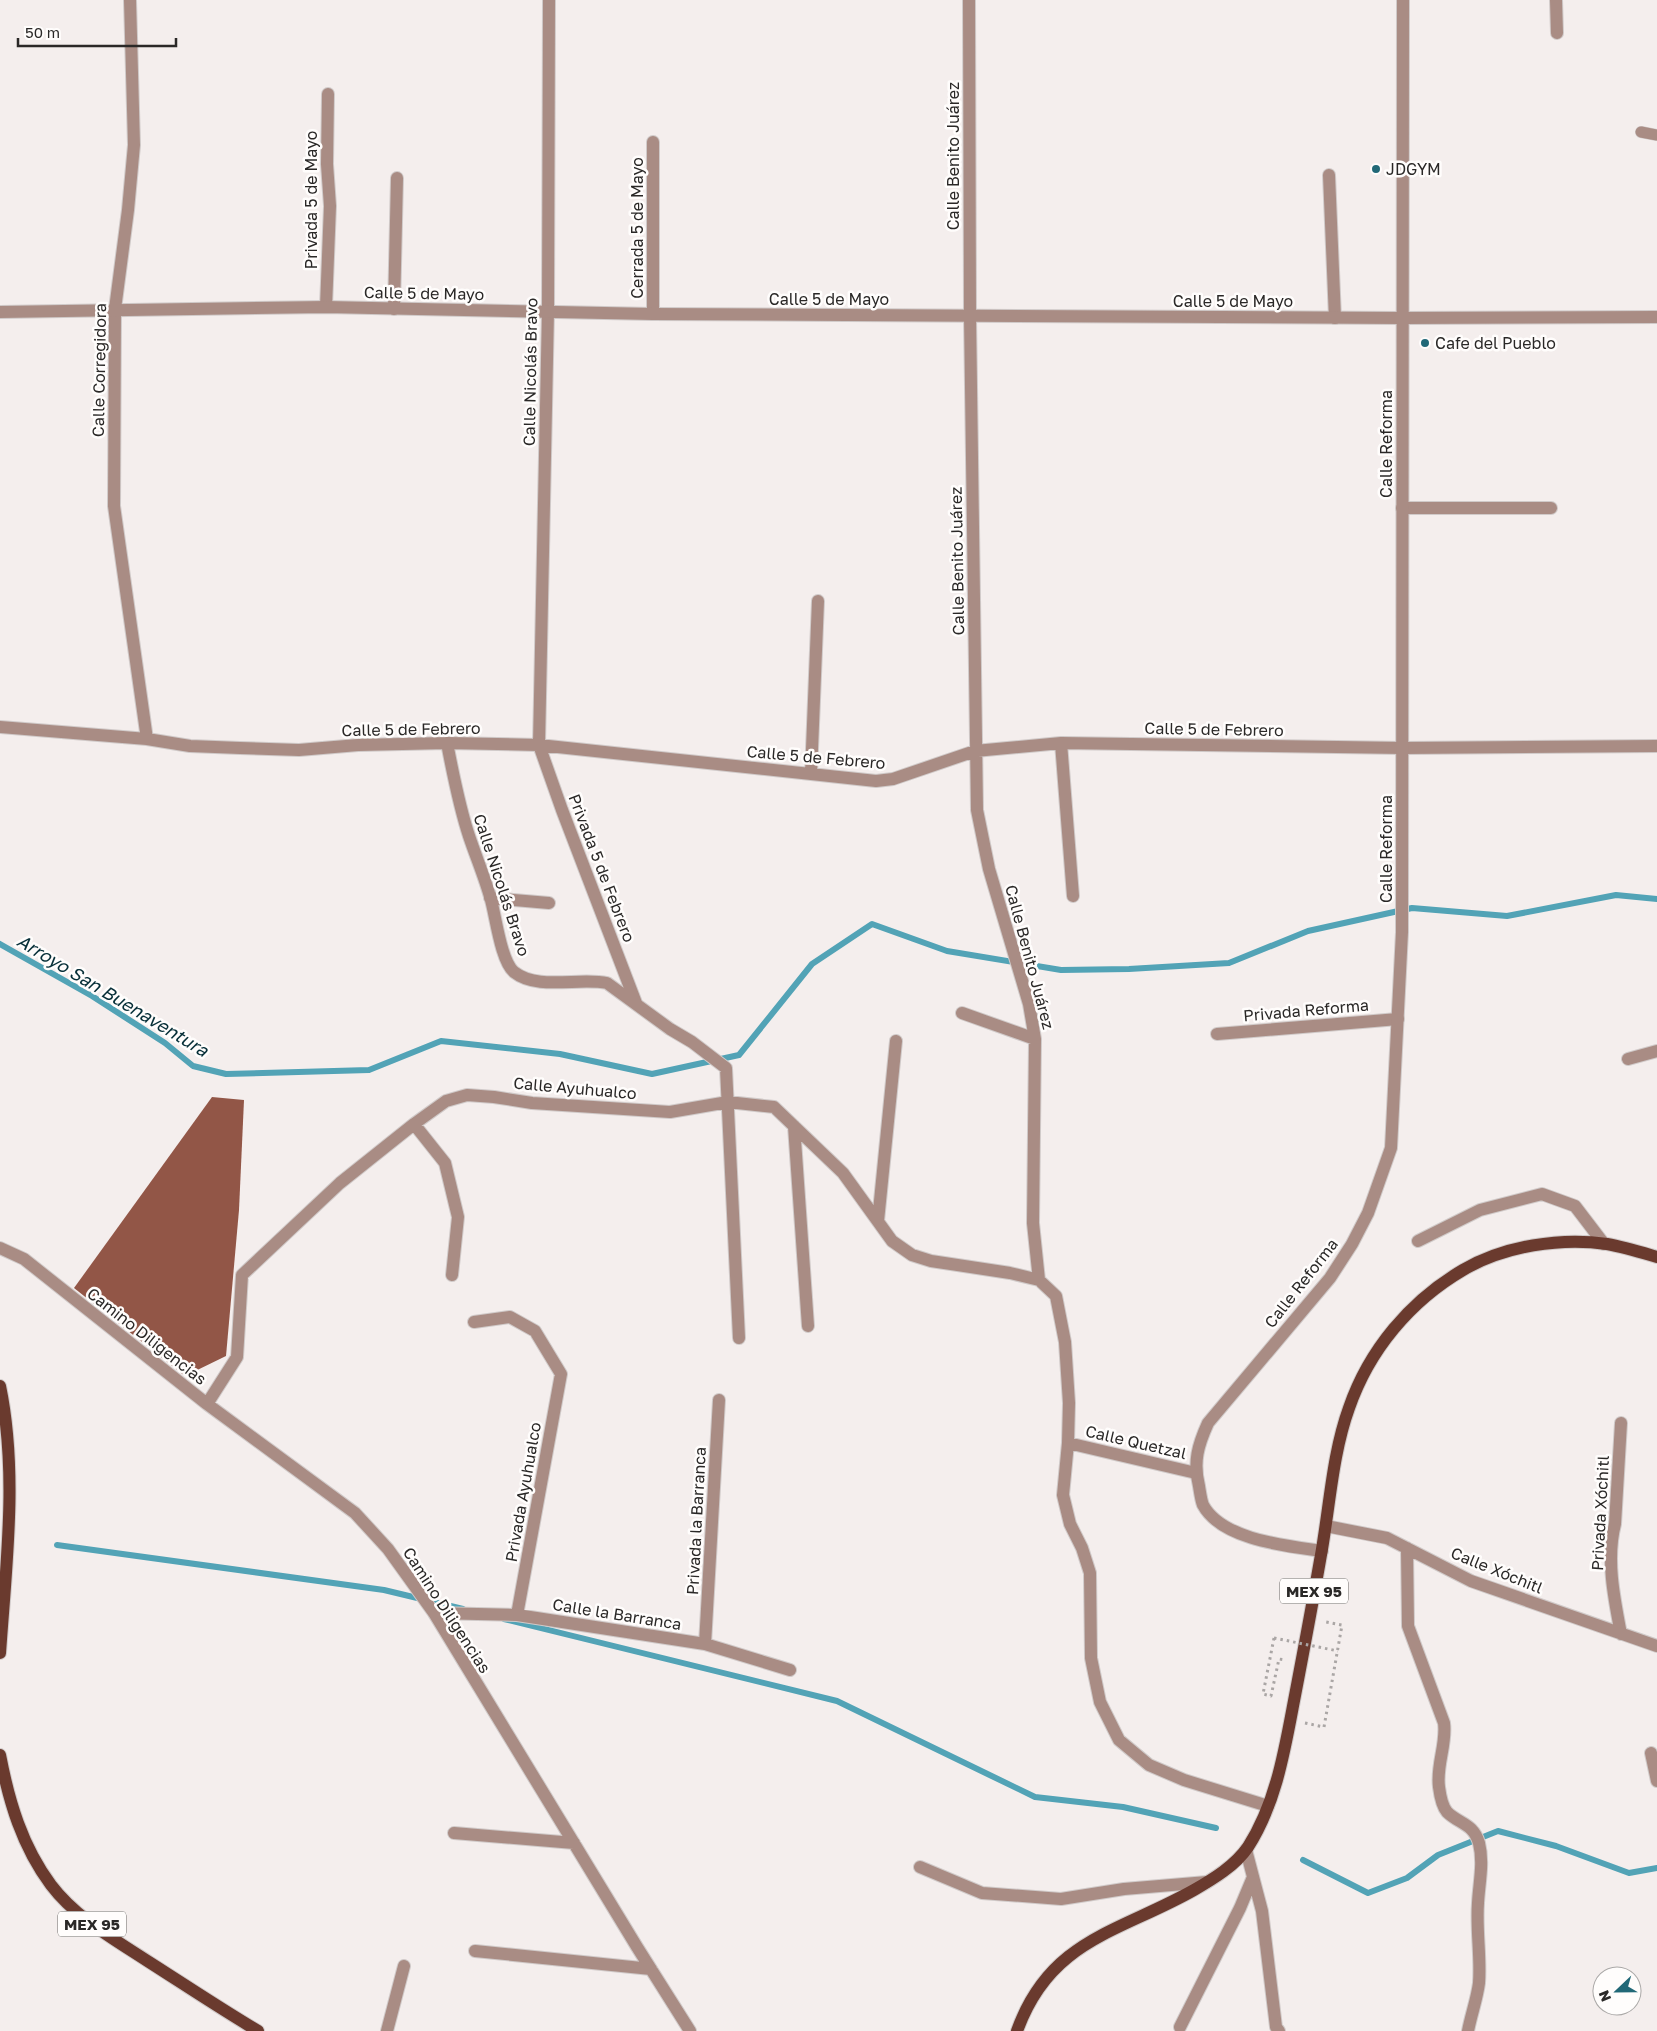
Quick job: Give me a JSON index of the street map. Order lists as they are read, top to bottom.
{
  "streets": {
    "main road": ["MEX 95"],
    "street": [
      "Calle Benito Juárez",
      "Privada 5 de Mayo",
      "Cerrada 5 de Mayo",
      "Calle 5 de Mayo",
      "Calle Corregidora",
      "Calle Nicolás Bravo",
      "Calle Reforma",
      "Calle 5 de Febrero",
      "Privada 5 de Febrero",
      "Privada Reforma",
      "Calle Ayuhualco",
      "Camino Diligencias",
      "Calle Quetzal",
      "Privada Ayuhualco",
      "Privada Xóchitl",
      "Privada la Barranca",
      "Calle Xóchitl",
      "Calle la Barranca"
    ]
  },
  "crossings": [
    ["Calle Benito Juárez", "Calle 5 de Mayo"],
    ["Calle Benito Juárez", "Calle 5 de Febrero"],
    ["Calle Benito Juárez", "Calle Ayuhualco"],
    ["Privada 5 de Mayo", "Calle 5 de Mayo"],
    ["Cerrada 5 de Mayo", "Calle 5 de Mayo"],
    ["Calle 5 de Mayo", "Calle Corregidora"],
    ["Calle 5 de Mayo", "Calle Nicolás Bravo"],
    ["Calle 5 de Mayo", "Calle Reforma"],
    ["Calle Corregidora", "Calle 5 de Febrero"],
    ["Calle Nicolás Bravo", "Calle 5 de Febrero"],
    ["Calle Nicolás Bravo", "Privada 5 de Febrero"],
    ["Calle Nicolás Bravo", "Calle Ayuhualco"],
    ["Calle Reforma", "Calle 5 de Febrero"],
    ["Calle Reforma", "Privada Reforma"],
    ["Calle Reforma", "Calle Quetzal"],
    ["Calle Reforma", "MEX 95"],
    ["Calle 5 de Febrero", "Privada 5 de Febrero"],
    ["Calle Ayuhualco", "Camino Diligencias"],
    ["Camino Diligencias", "Calle la Barranca"],
    ["Privada Ayuhualco", "Calle la Barranca"],
    ["Privada Xóchitl", "Calle Xóchitl"],
    ["Privada la Barranca", "Calle la Barranca"],
    ["Calle Xóchitl", "MEX 95"]
  ],
  "water": ["Arroyo San Buenaventura"],
  "places": ["JDGYM", "Cafe del Pueblo"],
  "scale_bar": "50 m",
  "north": "left"
}
